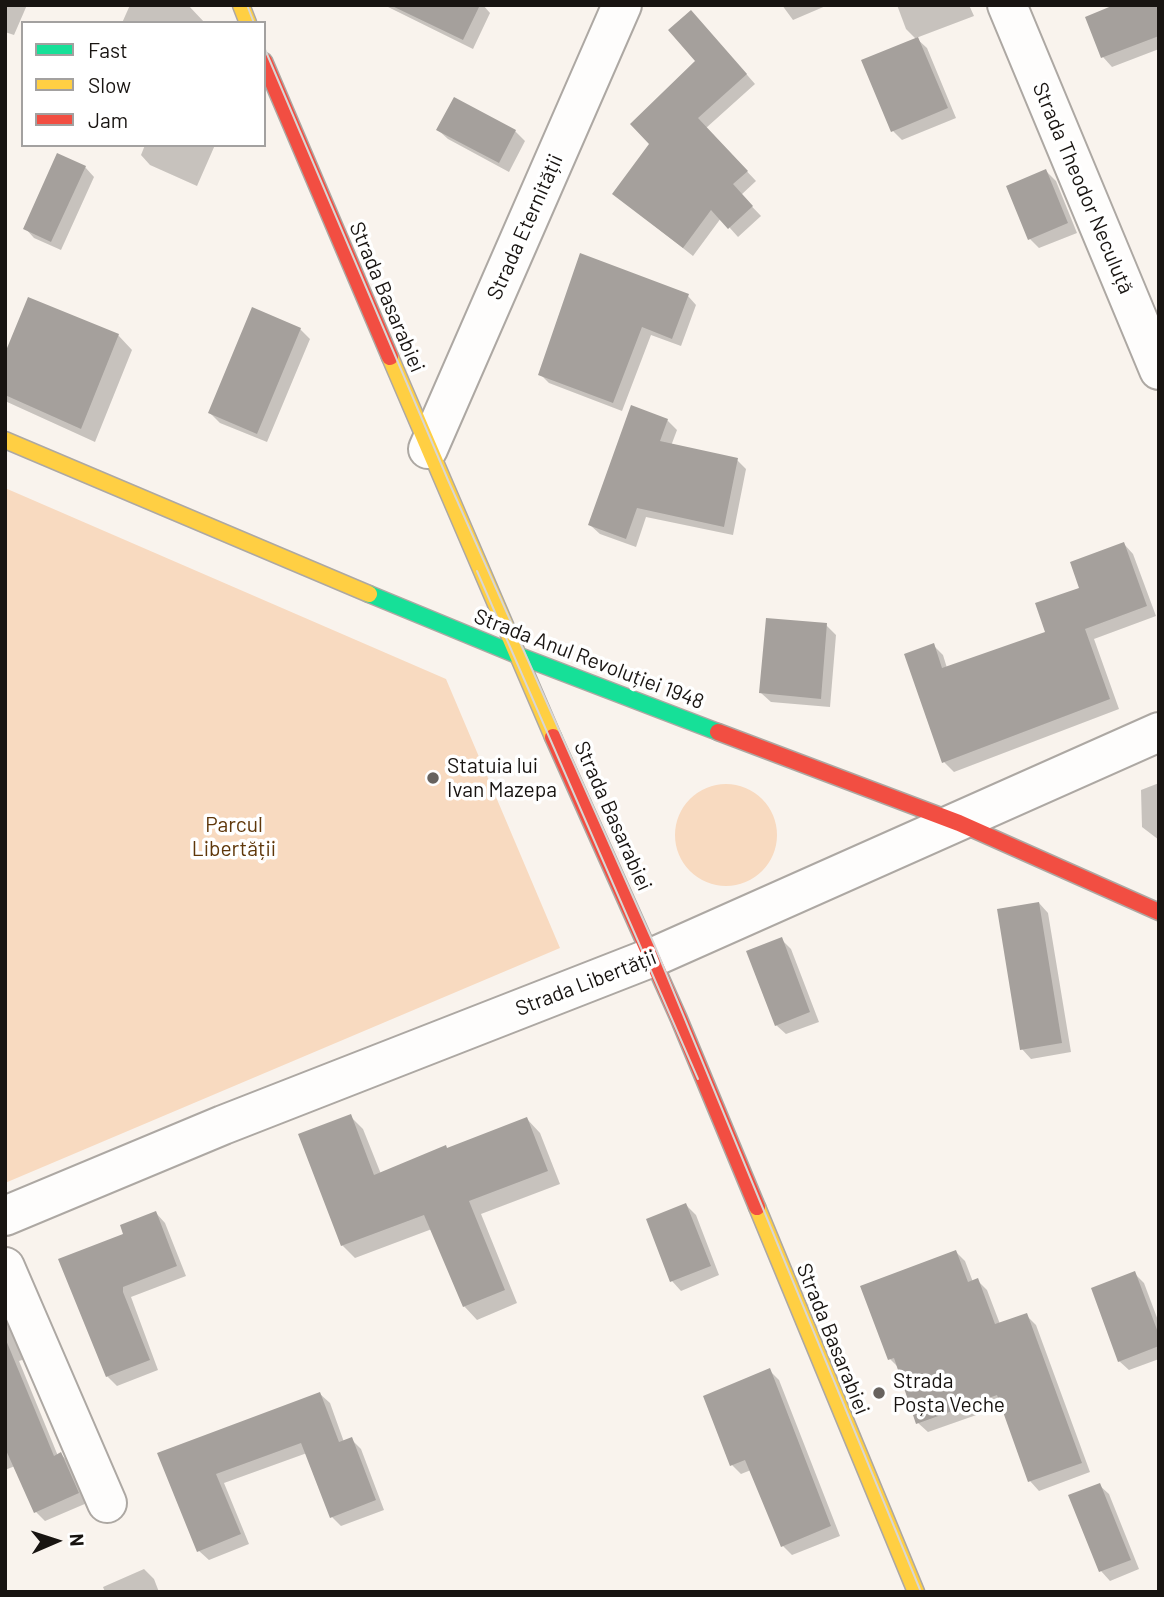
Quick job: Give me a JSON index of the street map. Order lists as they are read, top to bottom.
{
  "streets": {
    "main road": ["Strada Basarabiei", "Strada Anul Revoluției 1948"],
    "street": ["Strada Theodor Neculuță", "Strada Eternității", "Strada Libertății"]
  },
  "crossings": [
    ["Strada Eternității", "Strada Basarabiei"],
    ["Strada Basarabiei", "Strada Anul Revoluției 1948"],
    ["Strada Basarabiei", "Strada Libertății"],
    ["Strada Anul Revoluției 1948", "Strada Libertății"]
  ],
  "parks": ["Parcul Libertății"],
  "places": ["Statuia lui Ivan Mazepa", "Strada Poșta Veche"],
  "legend": ["Fast", "Slow", "Jam"],
  "north": "right"
}
